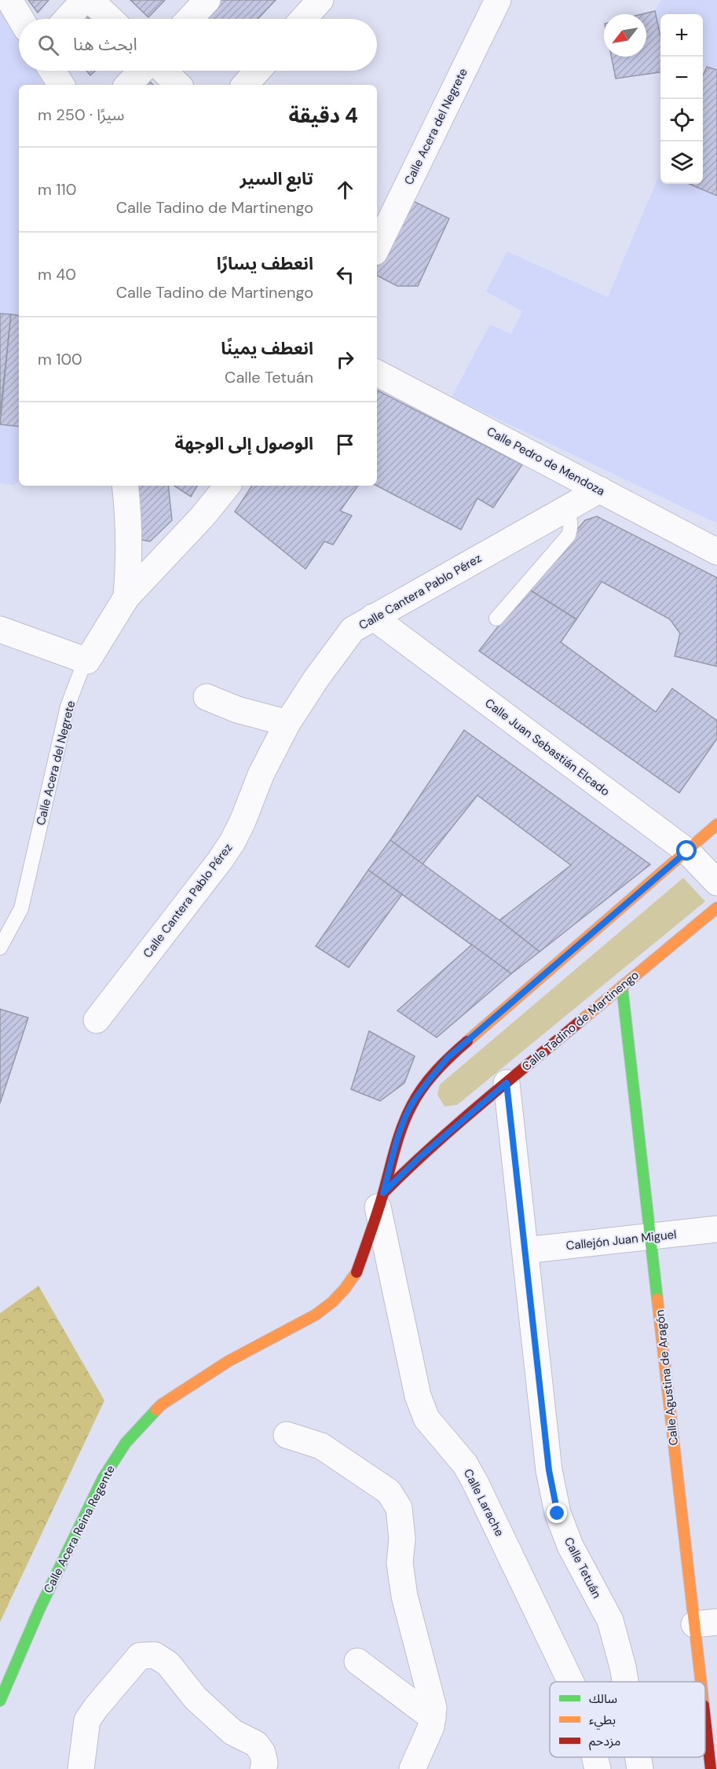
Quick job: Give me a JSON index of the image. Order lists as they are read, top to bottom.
{
  "streets": {
    "street": [
      "Calle Acera del Negrete",
      "Calle Pedro de Mendoza",
      "Calle Cantera Pablo Pérez",
      "Calle Juan Sebastián Elcado",
      "Calle Tadino de Martinengo",
      "Callejón Juan Miguel",
      "Calle Agustina de Aragón",
      "Calle Larache",
      "Calle Acera Reina Regente",
      "Calle Tetuán"
    ]
  },
  "crossings": [
    ["Calle Pedro de Mendoza", "Calle Cantera Pablo Pérez"],
    ["Calle Cantera Pablo Pérez", "Calle Juan Sebastián Elcado"],
    ["Calle Juan Sebastián Elcado", "Calle Tadino de Martinengo"],
    ["Calle Tadino de Martinengo", "Calle Agustina de Aragón"],
    ["Calle Tadino de Martinengo", "Calle Larache"],
    ["Calle Tadino de Martinengo", "Calle Acera Reina Regente"],
    ["Calle Tadino de Martinengo", "Calle Tetuán"],
    ["Callejón Juan Miguel", "Calle Agustina de Aragón"],
    ["Callejón Juan Miguel", "Calle Tetuán"]
  ],
  "legend": ["سالك", "بطيء", "مزدحم"],
  "north": "bottom left",
  "page": {
    "map_buttons": ["+", "−"],
    "search": "ابحث هنا",
    "heading": ["4 دقيقة", "سيرًا · 250 m"],
    "list": [
      ["تابع السير", "Calle Tadino de Martinengo", "110 m"],
      ["انعطف يسارًا", "Calle Tadino de Martinengo", "40 m"],
      ["انعطف يمينًا", "Calle Tetuán", "100 m"],
      "الوصول إلى الوجهة"
    ]
  }
}
